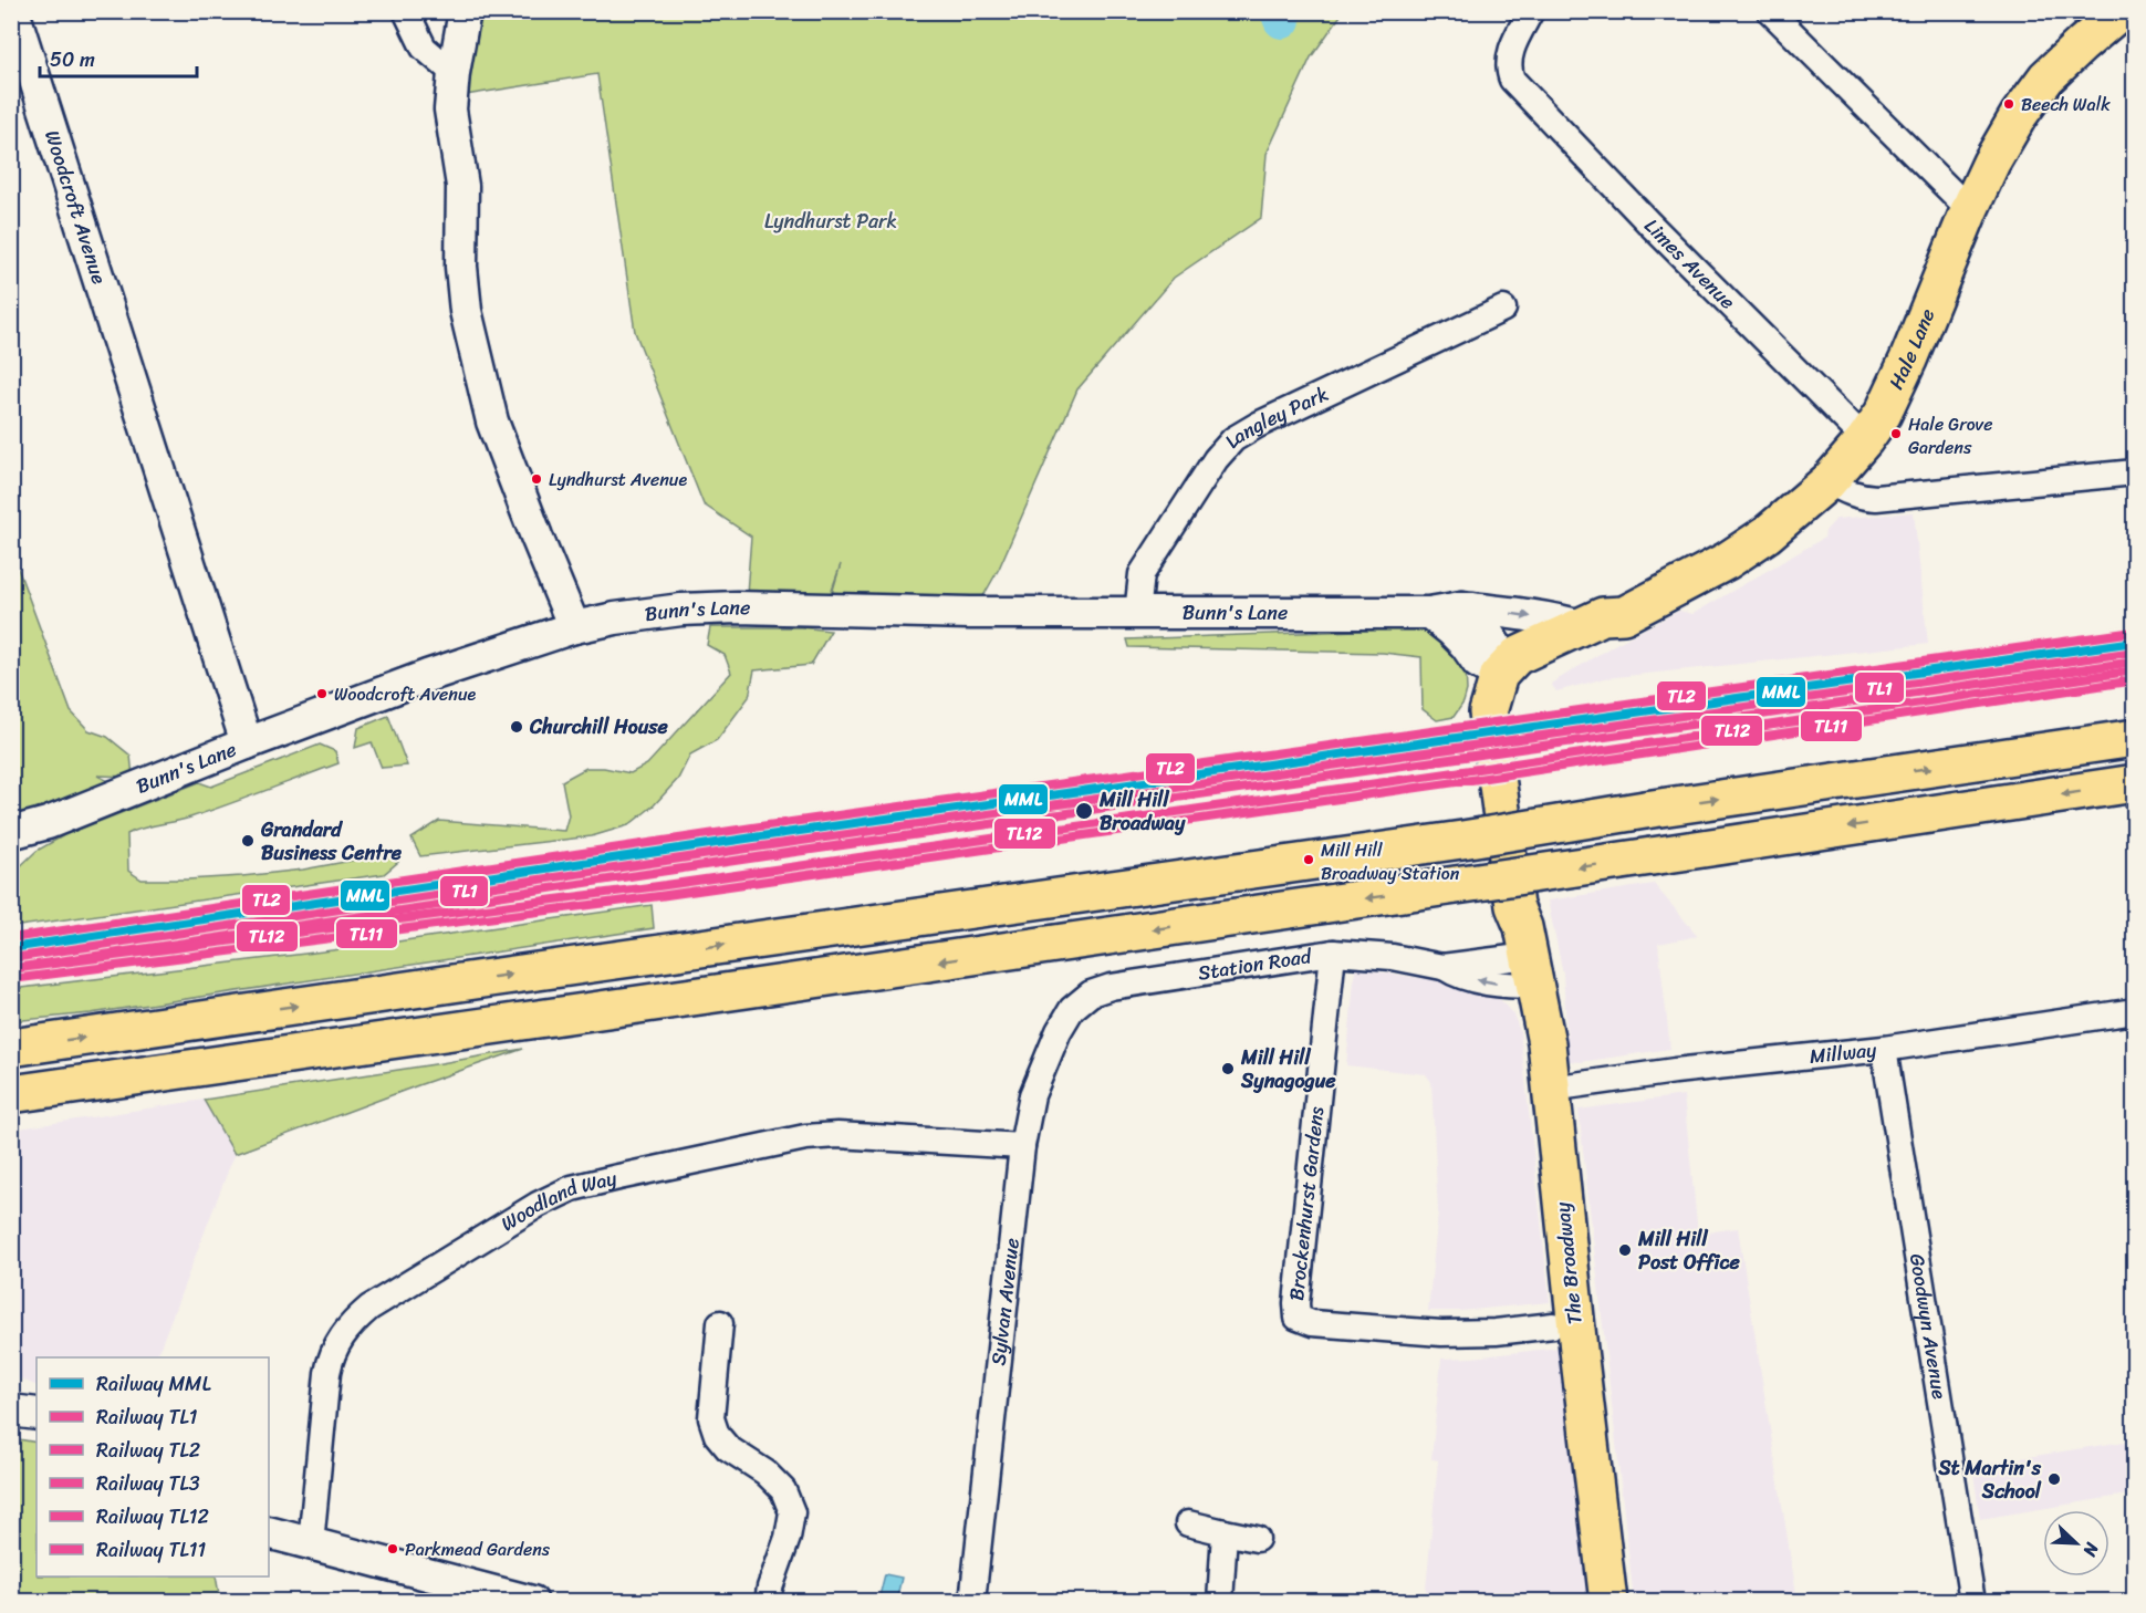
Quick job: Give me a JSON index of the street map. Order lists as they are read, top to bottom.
{
  "streets": {
    "main road": ["Hale Lane", "The Broadway"],
    "street": [
      "Woodcroft Avenue",
      "Limes Avenue",
      "Langley Park",
      "Bunn's Lane",
      "Station Road",
      "Millway",
      "Woodland Way",
      "Brockenhurst Gardens",
      "Sylvan Avenue",
      "Goodwyn Avenue"
    ]
  },
  "crossings": [
    ["Woodcroft Avenue", "Bunn's Lane"],
    ["Limes Avenue", "Hale Lane"],
    ["Hale Lane", "Bunn's Lane"],
    ["Hale Lane", "The Broadway"],
    ["Langley Park", "Bunn's Lane"],
    ["Station Road", "Brockenhurst Gardens"],
    ["Station Road", "The Broadway"],
    ["Station Road", "Sylvan Avenue"],
    ["Millway", "The Broadway"],
    ["Millway", "Goodwyn Avenue"],
    ["Woodland Way", "Sylvan Avenue"]
  ],
  "parks": ["Lyndhurst Park"],
  "places": [
    "Beech Walk",
    "Hale Grove Gardens",
    "Lyndhurst Avenue",
    "Woodcroft Avenue",
    "Churchill House",
    "Mill Hill Broadway",
    "Grandard Business Centre",
    "Mill Hill Broadway Station",
    "Mill Hill Synagogue",
    "Mill Hill Post Office",
    "St Martin's School",
    "Parkmead Gardens"
  ],
  "lines": [
    "rail line TL2",
    "rail line MML",
    "rail line TL1",
    "rail line TL3",
    "rail line TL12",
    "rail line TL11"
  ],
  "legend": [
    "Railway MML",
    "Railway TL1",
    "Railway TL2",
    "Railway TL3",
    "Railway TL12",
    "Railway TL11"
  ],
  "scale_bar": "50 m",
  "north": "bottom right"
}
